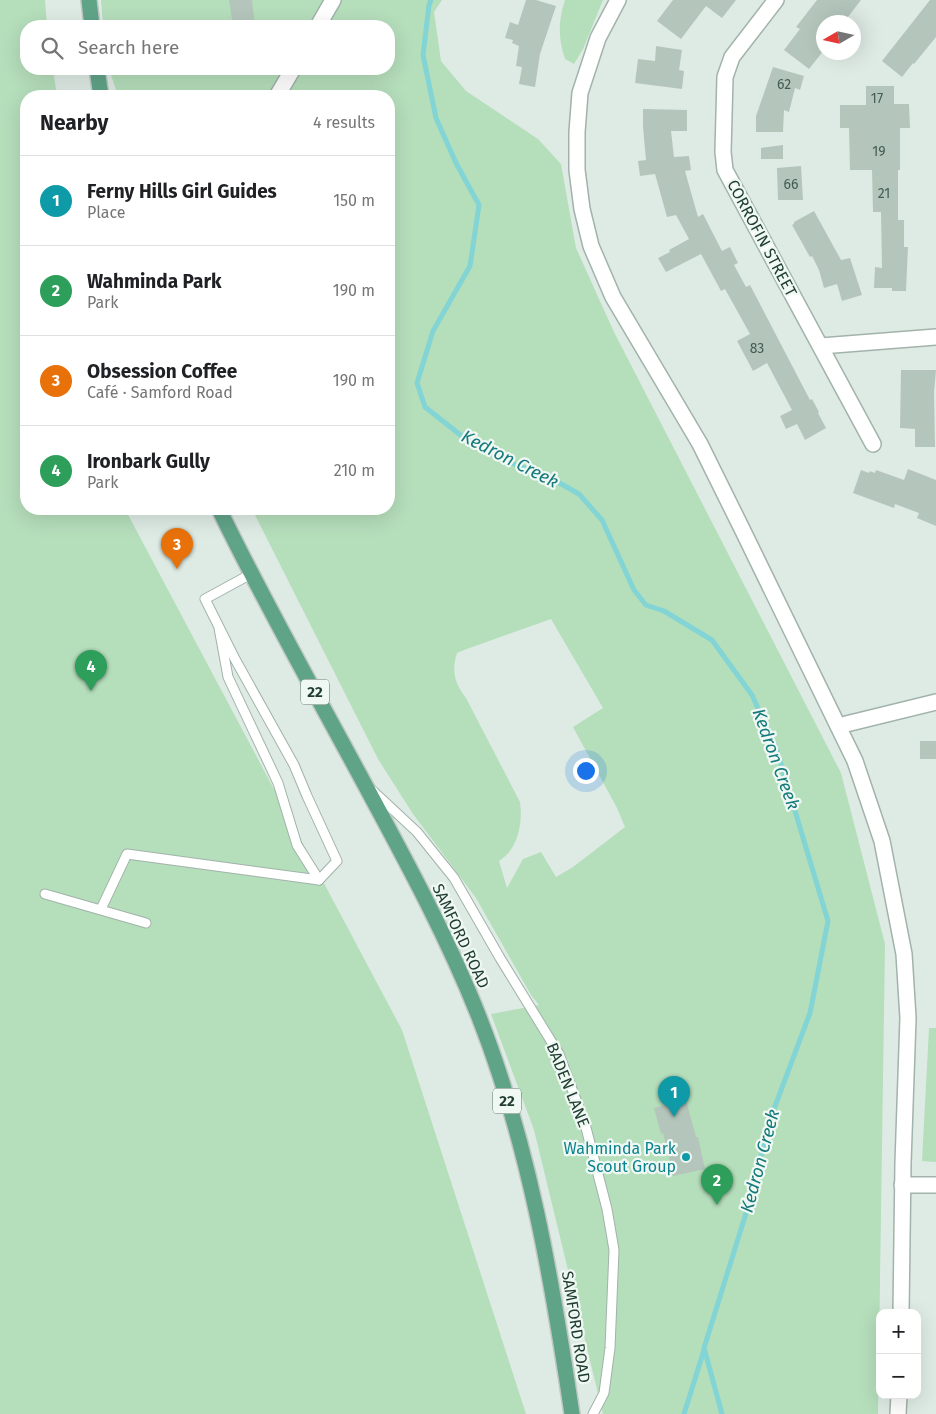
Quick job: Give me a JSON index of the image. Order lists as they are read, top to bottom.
{
  "streets": {
    "main road": ["22", "SAMFORD ROAD"],
    "street": ["CORROFIN STREET"],
    "lane": ["BADEN LANE"]
  },
  "crossings": [
    ["SAMFORD ROAD", "BADEN LANE"]
  ],
  "water": ["Kedron Creek"],
  "places": ["Wahminda Park Scout Group"],
  "house_numbers": [
    "62",
    "17",
    "19",
    "66",
    "21",
    "83"
  ],
  "north": "left",
  "page": {
    "search": "Search here",
    "heading": ["Nearby", "4 results"],
    "list": [
      {
        "mark": "1",
        "name": "Ferny Hills Girl Guides",
        "note": "Place",
        "value": "150 m"
      },
      {
        "mark": "2",
        "name": "Wahminda Park",
        "note": "Park",
        "value": "190 m"
      },
      {
        "mark": "3",
        "name": "Obsession Coffee",
        "note": "Café · Samford Road",
        "value": "190 m"
      },
      {
        "mark": "4",
        "name": "Ironbark Gully",
        "note": "Park",
        "value": "210 m"
      }
    ],
    "pins": [
      "3",
      "4",
      "1",
      "2"
    ],
    "map_buttons": ["+", "−"]
  }
}
